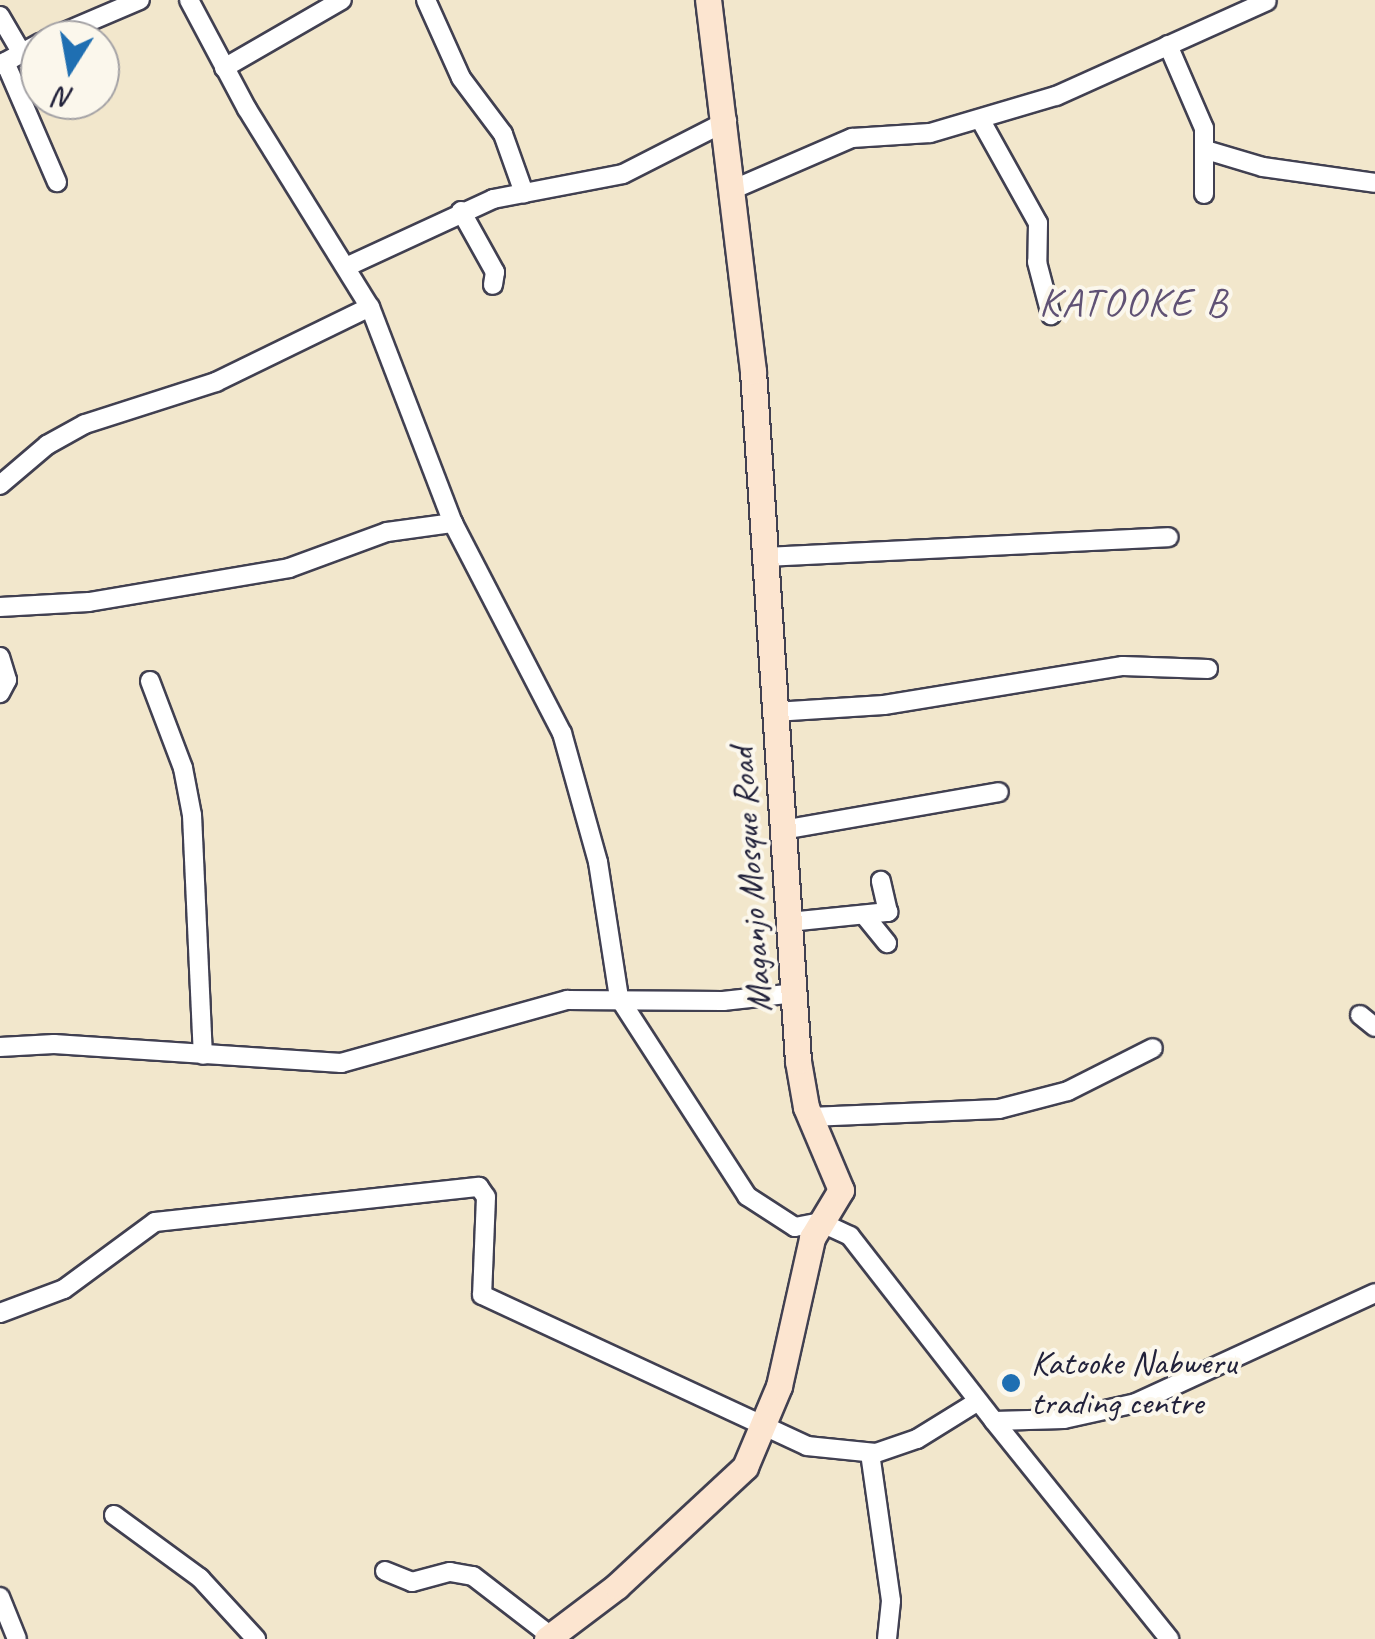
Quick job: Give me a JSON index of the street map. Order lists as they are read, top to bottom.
{
  "streets": {
    "street": ["Maganjo Mosque Road"]
  },
  "districts": ["KATOOKE B"],
  "places": ["Katooke Nabweru trading centre"],
  "north": "bottom"
}
